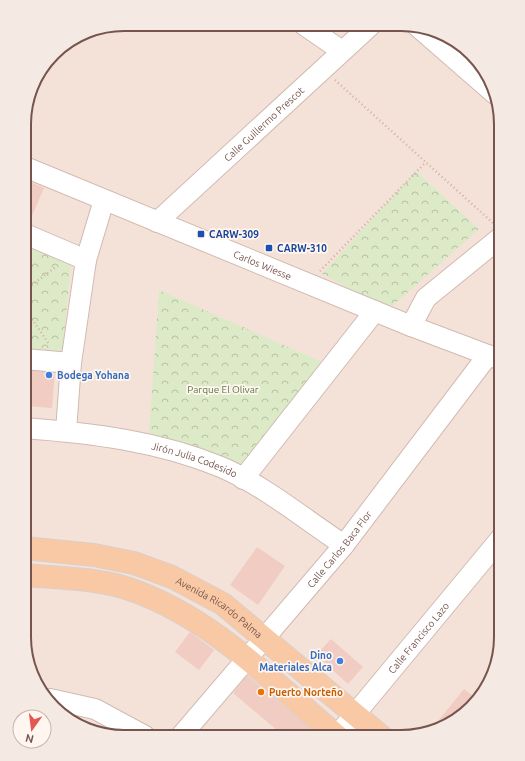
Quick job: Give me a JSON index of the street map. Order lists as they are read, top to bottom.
{
  "streets": {
    "main road": ["Avenida Ricardo Palma"],
    "street": [
      "Calle Guillermo Prescot",
      "Carlos Wiesse",
      "Jirón Julia Codesido",
      "Calle Carlos Baca Flor",
      "Calle Francisco Lazo"
    ]
  },
  "crossings": [
    ["Calle Guillermo Prescot", "Carlos Wiesse"],
    ["Carlos Wiesse", "Calle Carlos Baca Flor"],
    ["Jirón Julia Codesido", "Calle Carlos Baca Flor"],
    ["Calle Carlos Baca Flor", "Avenida Ricardo Palma"],
    ["Avenida Ricardo Palma", "Calle Francisco Lazo"]
  ],
  "parks": ["Parque El Olivar"],
  "places": {
    "transit": ["CARW-309", "CARW-310"],
    "other": ["Bodega Yohana", "Dino Materiales Alca", "Puerto Norteño"]
  },
  "north": "bottom"
}
